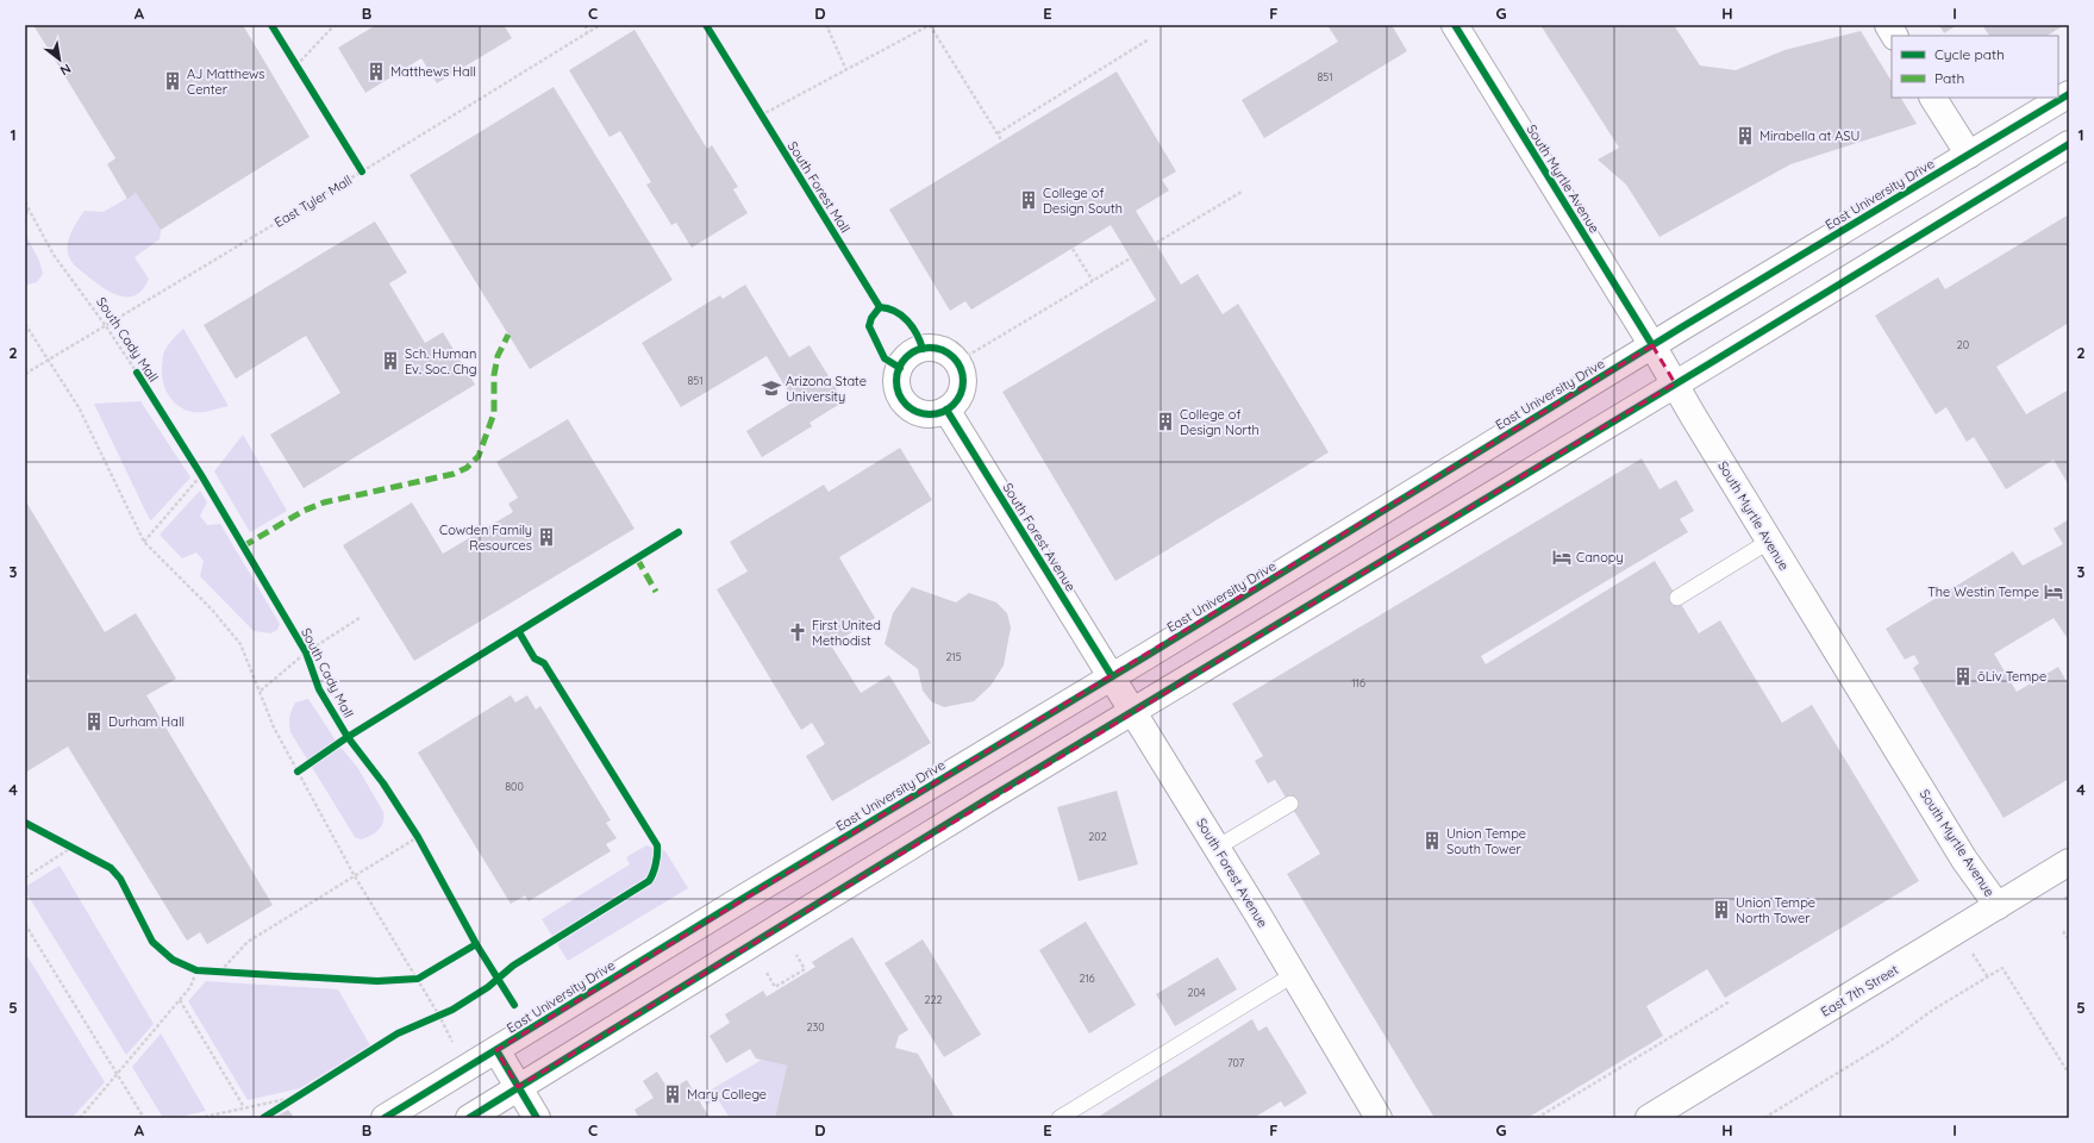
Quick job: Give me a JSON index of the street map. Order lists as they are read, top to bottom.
{
  "streets": {
    "main road": [
      "South Myrtle Avenue",
      "East University Drive",
      "South Forest Avenue",
      "East 7th Street"
    ],
    "path": ["East Tyler Mall"],
    "cycle path": ["South Forest Mall", "South Cady Mall"]
  },
  "crossings": [
    ["South Myrtle Avenue", "East University Drive"],
    ["South Myrtle Avenue", "East 7th Street"],
    ["East University Drive", "South Forest Avenue"],
    ["East Tyler Mall", "South Cady Mall"]
  ],
  "places": {
    "building": [
      "Matthews Hall",
      "AJ Matthews Center",
      "Mirabella at ASU",
      "College of Design South",
      "Sch. Human Ev. Soc. Chg",
      "College of Design North",
      "Cowden Family Resources",
      "ōLiv Tempe",
      "Durham Hall",
      "Union Tempe South Tower",
      "Union Tempe North Tower",
      "Mary College"
    ],
    "school or university": ["Arizona State University"],
    "hotel": ["Canopy", "The Westin Tempe"],
    "church": ["First United Methodist"]
  },
  "house_numbers": [
    "851",
    "20",
    "851",
    "215",
    "116",
    "800",
    "202",
    "216",
    "204",
    "222",
    "230",
    "707"
  ],
  "legend": ["Cycle path", "Path"],
  "north": "bottom right",
  "grid": {
    "columns": [
      "A",
      "B",
      "C",
      "D",
      "E",
      "F",
      "G",
      "H",
      "I"
    ],
    "rows": [
      "1",
      "2",
      "3",
      "4",
      "5"
    ]
  }
}
